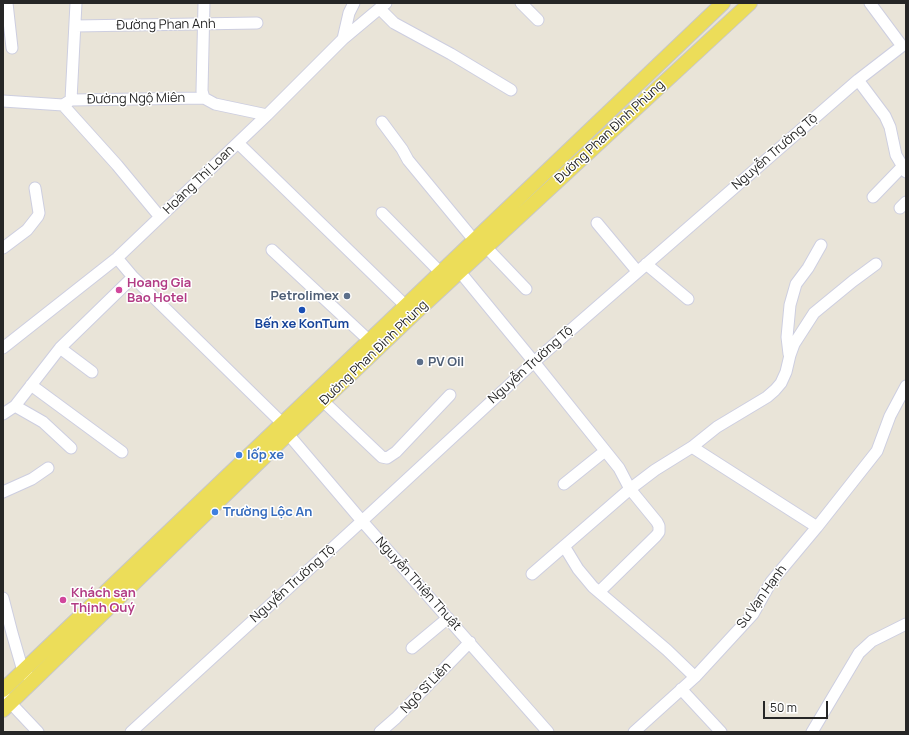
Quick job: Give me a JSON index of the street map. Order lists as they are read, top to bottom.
{
  "streets": {
    "main road": ["Đường Phan Đình Phùng"],
    "street": [
      "Đường Phan Anh",
      "Đường Ngộ Miên",
      "Nguyễn Trường Tộ",
      "Hoàng Thị Loan",
      "Nguyễn Thiện Thuật",
      "Sư Vạn Hạnh",
      "Ngô Sĩ Liên"
    ]
  },
  "crossings": [
    ["Đường Ngộ Miên", "Hoàng Thị Loan"],
    ["Đường Phan Đình Phùng", "Nguyễn Thiện Thuật"],
    ["Nguyễn Trường Tộ", "Nguyễn Thiện Thuật"],
    ["Hoàng Thị Loan", "Nguyễn Thiện Thuật"],
    ["Nguyễn Thiện Thuật", "Ngô Sĩ Liên"]
  ],
  "places": [
    "Hoang Gia Bao Hotel",
    "Petrolimex",
    "Bến xe KonTum",
    "PV Oil",
    "lốp xe",
    "Trường Lộc An",
    "Khách sạn Thịnh Quý"
  ],
  "scale_bar": "50 m"
}
